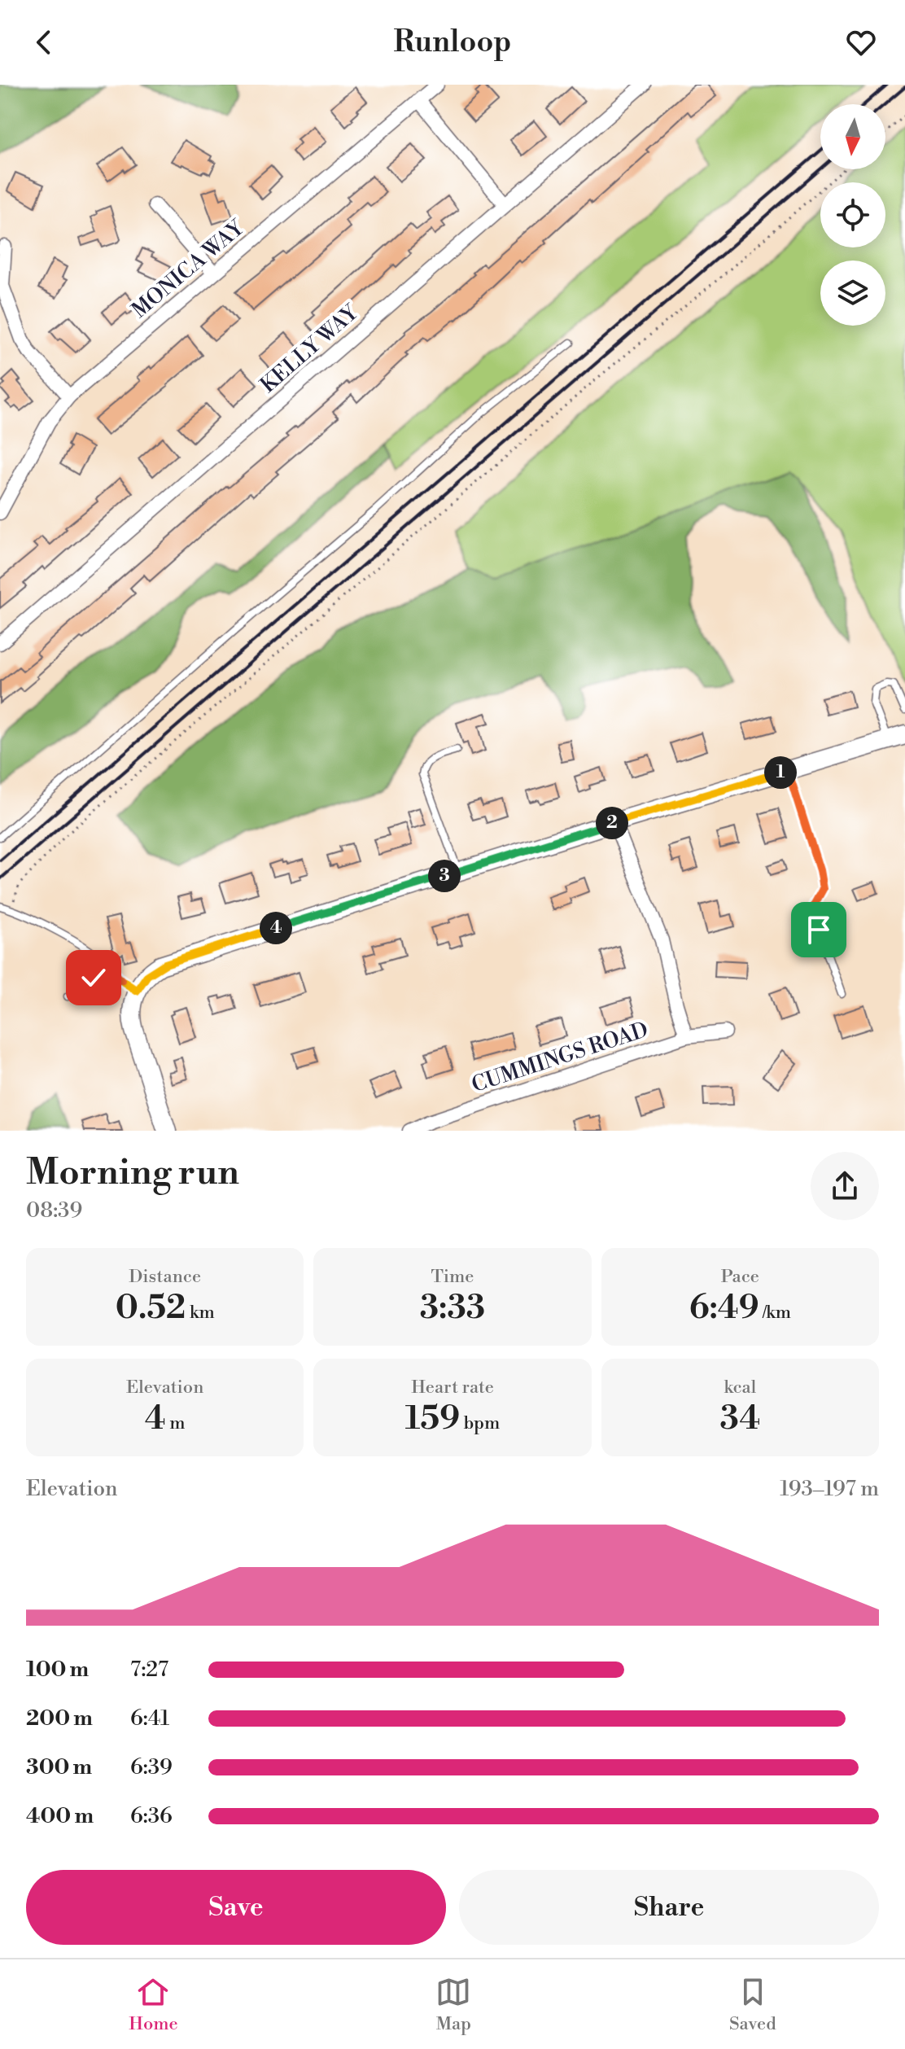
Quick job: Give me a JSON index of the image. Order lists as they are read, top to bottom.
{
  "streets": {
    "street": ["MONICA WAY", "KELLY WAY", "CUMMINGS ROAD"]
  },
  "north": "bottom",
  "page": {
    "header": "Runloop",
    "pins": [
      "1",
      "2",
      "3",
      "4"
    ],
    "heading": ["Morning run", "08:39"],
    "stats": [
      ["Distance", "0.52 km"],
      ["Time", "3:33"],
      ["Pace", "6:49 /km"],
      ["Elevation", "4 m"],
      ["Heart rate", "159 bpm"],
      ["kcal", "34"]
    ],
    "chart": ["Elevation", "193–197 m"],
    "list": [
      {
        "name": "100 m",
        "note": "7:27"
      },
      {
        "name": "200 m",
        "note": "6:41"
      },
      {
        "name": "300 m",
        "note": "6:39"
      },
      {
        "name": "400 m",
        "note": "6:36"
      }
    ],
    "buttons": ["Save", "Share"],
    "tabs": ["Home", "Map", "Saved"]
  }
}
